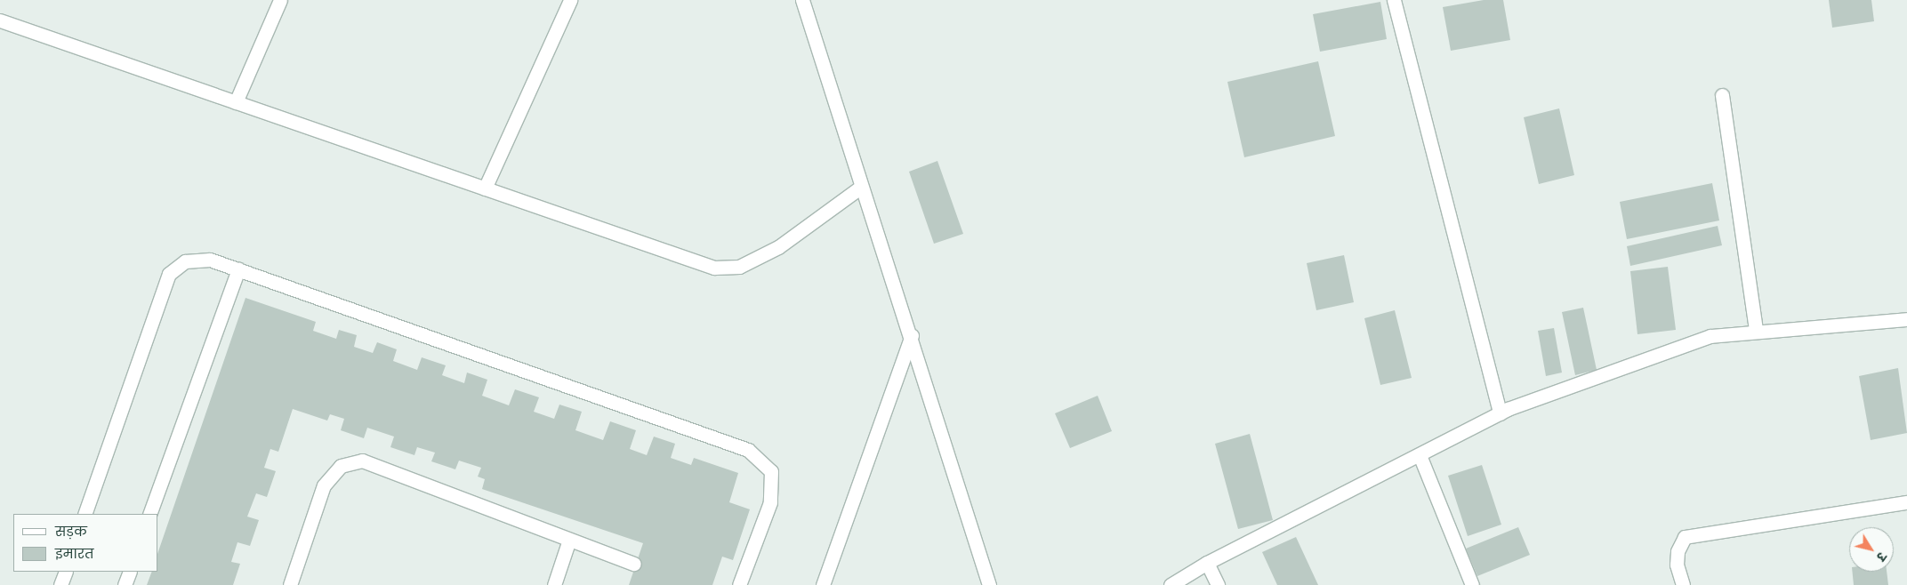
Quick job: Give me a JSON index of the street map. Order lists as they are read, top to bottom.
{
  "legend": ["सड़क", "इमारत"],
  "north": "bottom right"
}
